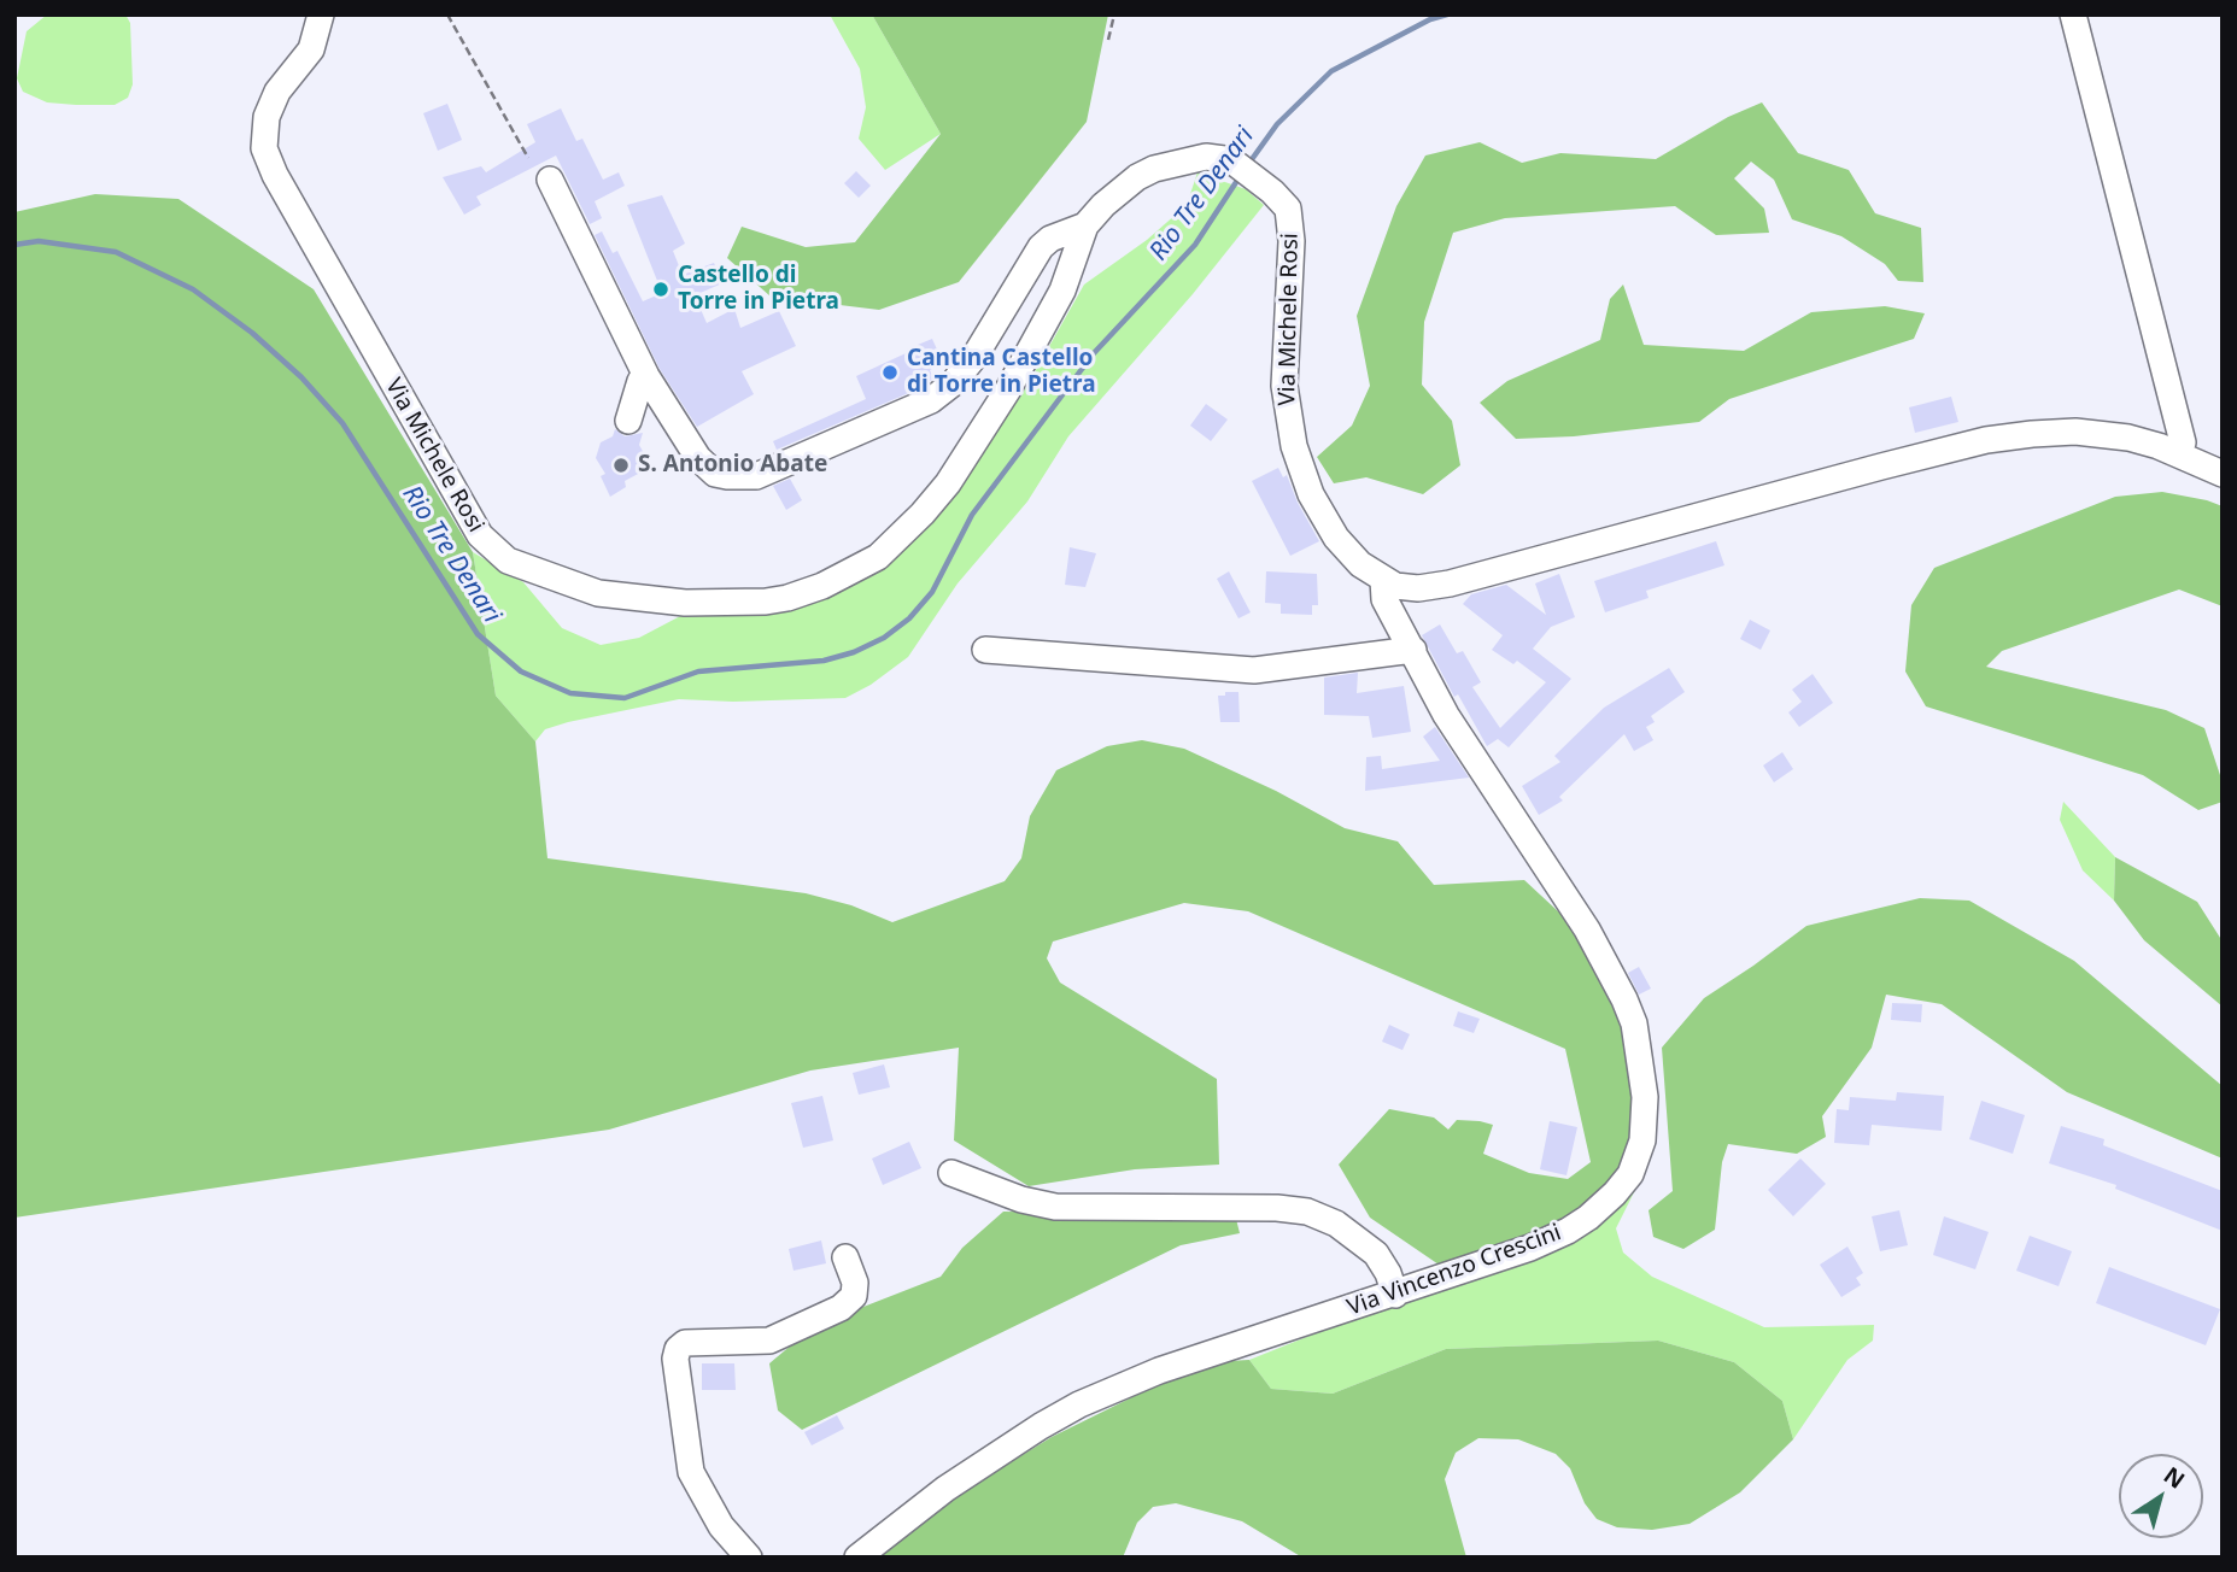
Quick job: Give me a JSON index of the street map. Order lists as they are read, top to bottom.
{
  "streets": {
    "street": ["Via Michele Rosi", "Via Vincenzo Crescini"]
  },
  "crossings": [
    ["Via Michele Rosi", "Via Vincenzo Crescini"]
  ],
  "water": ["Rio Tre Denari"],
  "places": ["Castello di Torre in Pietra", "Cantina Castello di Torre in Pietra", "S. Antonio Abate"],
  "north": "top right"
}
